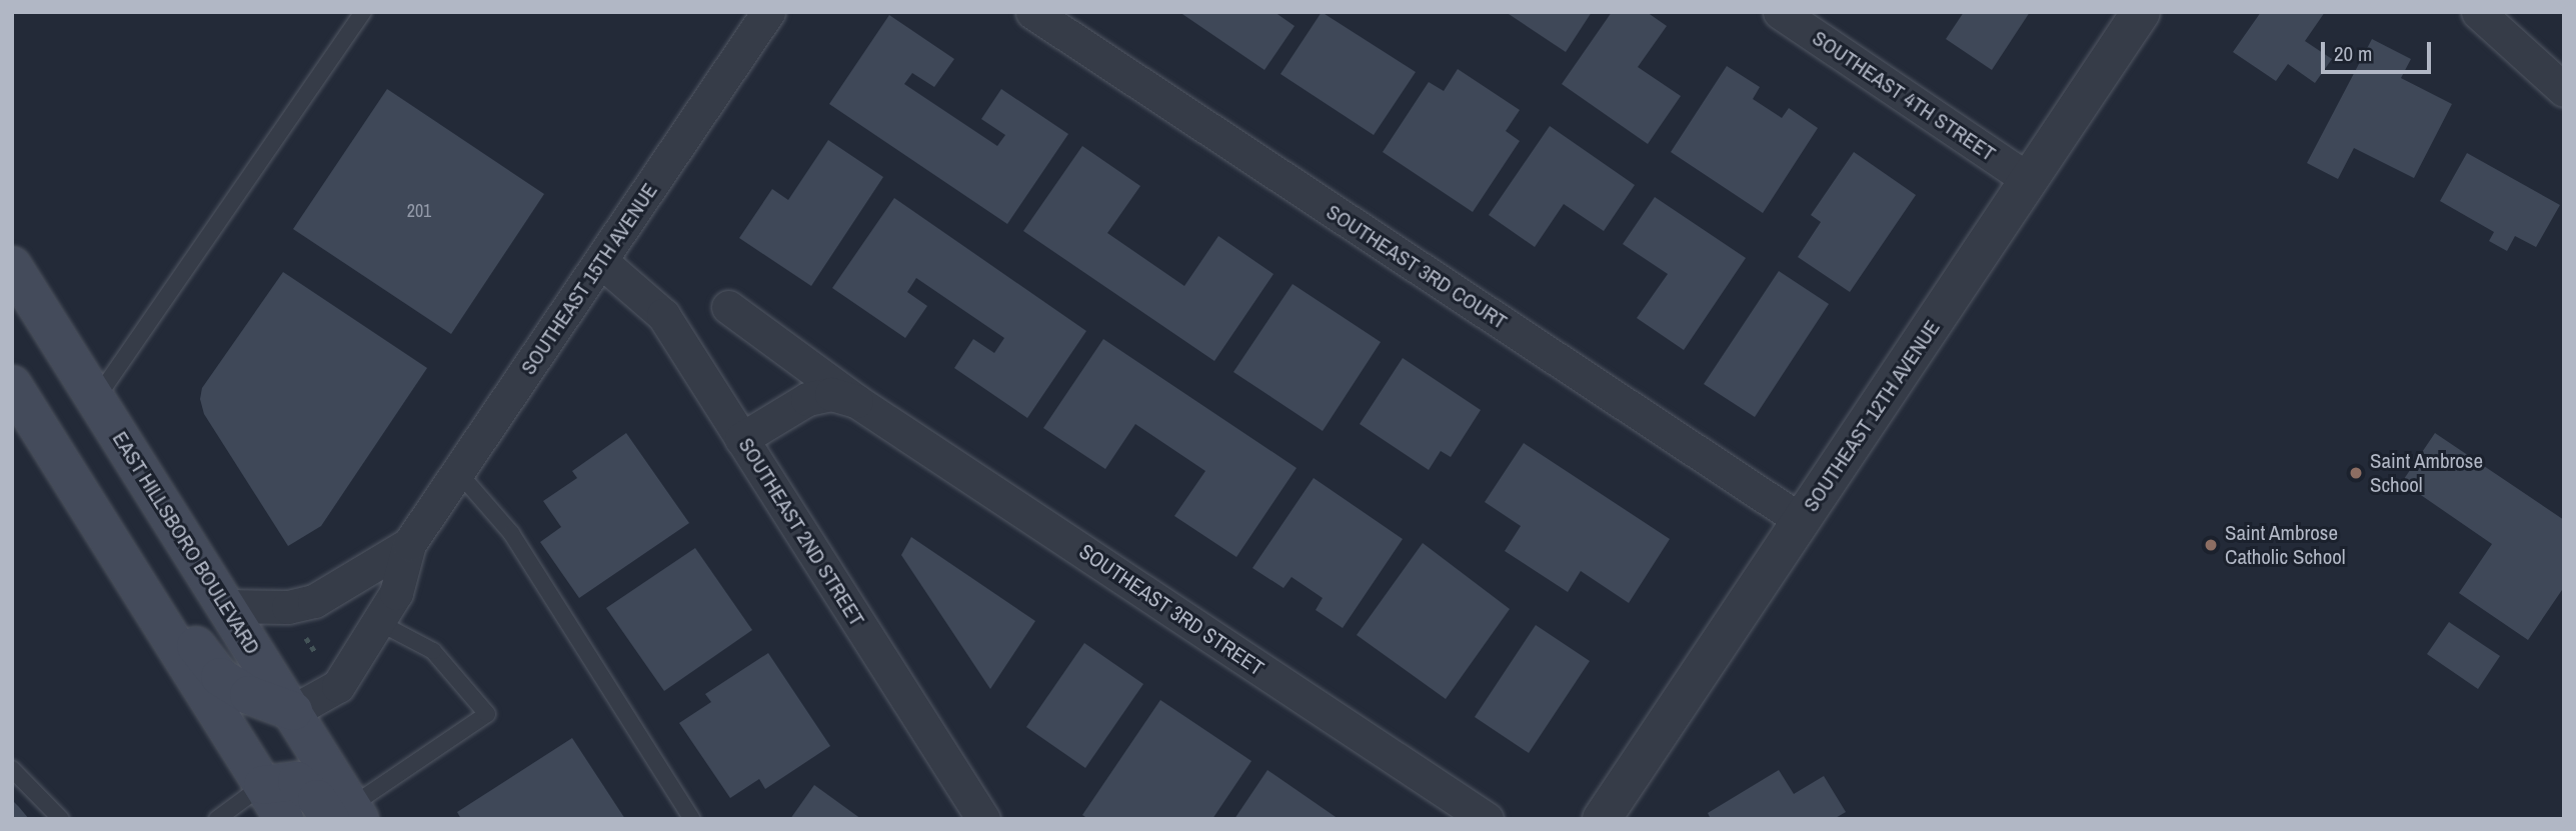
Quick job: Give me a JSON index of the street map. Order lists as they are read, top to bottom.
{
  "streets": {
    "main road": ["EAST HILLSBORO BOULEVARD"],
    "street": [
      "SOUTHEAST 4TH STREET",
      "SOUTHEAST 3RD COURT",
      "SOUTHEAST 15TH AVENUE",
      "SOUTHEAST 12TH AVENUE",
      "SOUTHEAST 2ND STREET",
      "SOUTHEAST 3RD STREET"
    ]
  },
  "crossings": [
    ["SOUTHEAST 4TH STREET", "SOUTHEAST 12TH AVENUE"],
    ["SOUTHEAST 3RD COURT", "SOUTHEAST 12TH AVENUE"],
    ["SOUTHEAST 15TH AVENUE", "SOUTHEAST 2ND STREET"],
    ["SOUTHEAST 15TH AVENUE", "EAST HILLSBORO BOULEVARD"],
    ["SOUTHEAST 2ND STREET", "SOUTHEAST 3RD STREET"]
  ],
  "places": ["Saint Ambrose School", "Saint Ambrose Catholic School"],
  "house_numbers": ["201"],
  "scale_bar": "20 m"
}
